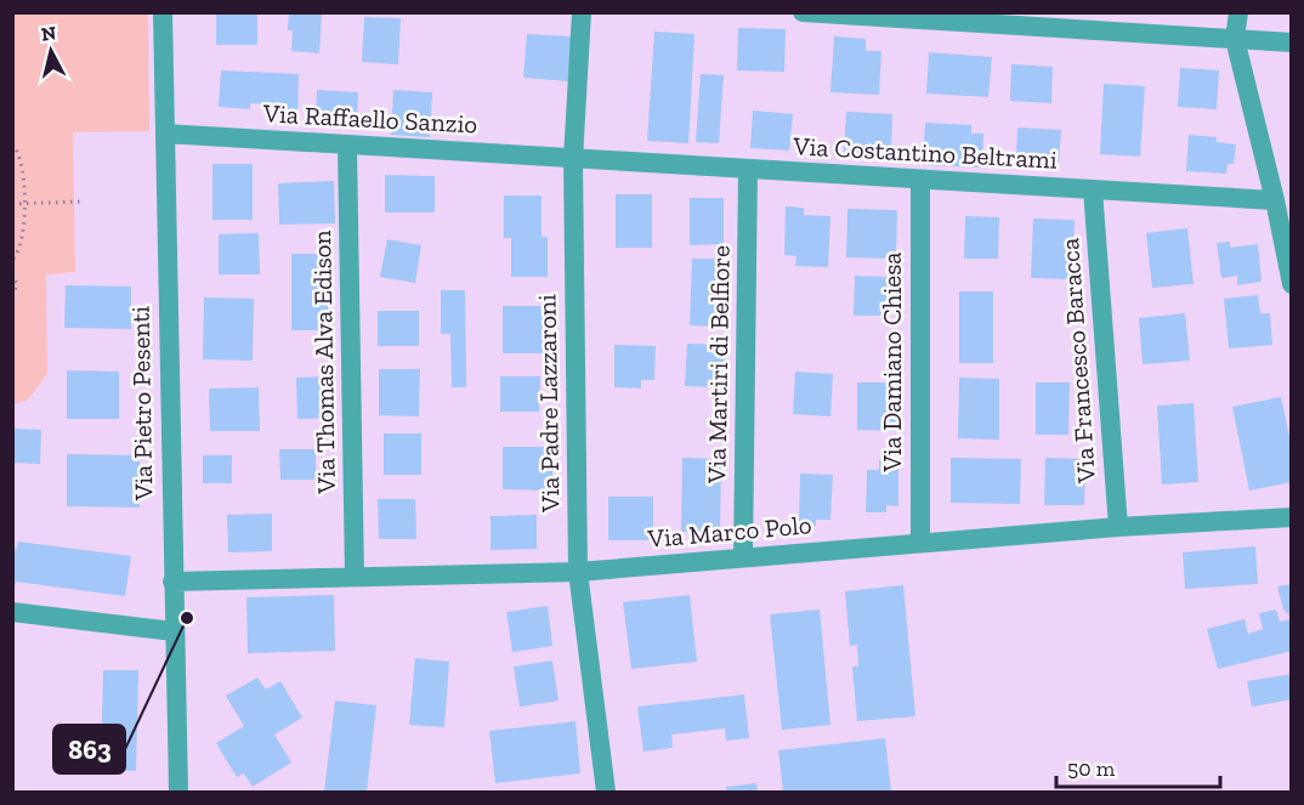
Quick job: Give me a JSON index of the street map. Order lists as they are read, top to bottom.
{
  "streets": {
    "street": [
      "Via Raffaello Sanzio",
      "Via Costantino Beltrami",
      "Via Francesco Baracca",
      "Via Thomas Alva Edison",
      "Via Damiano Chiesa",
      "Via Martiri di Belfiore",
      "Via Pietro Pesenti",
      "Via Padre Lazzaroni",
      "Via Marco Polo"
    ]
  },
  "crossings": [
    ["Via Raffaello Sanzio", "Via Costantino Beltrami"],
    ["Via Raffaello Sanzio", "Via Thomas Alva Edison"],
    ["Via Raffaello Sanzio", "Via Pietro Pesenti"],
    ["Via Raffaello Sanzio", "Via Padre Lazzaroni"],
    ["Via Costantino Beltrami", "Via Francesco Baracca"],
    ["Via Costantino Beltrami", "Via Damiano Chiesa"],
    ["Via Costantino Beltrami", "Via Martiri di Belfiore"],
    ["Via Costantino Beltrami", "Via Padre Lazzaroni"],
    ["Via Francesco Baracca", "Via Marco Polo"],
    ["Via Thomas Alva Edison", "Via Marco Polo"],
    ["Via Damiano Chiesa", "Via Marco Polo"],
    ["Via Martiri di Belfiore", "Via Marco Polo"],
    ["Via Pietro Pesenti", "Via Marco Polo"],
    ["Via Padre Lazzaroni", "Via Marco Polo"]
  ],
  "places": ["863"],
  "scale_bar": "50 m",
  "north": "top"
}
